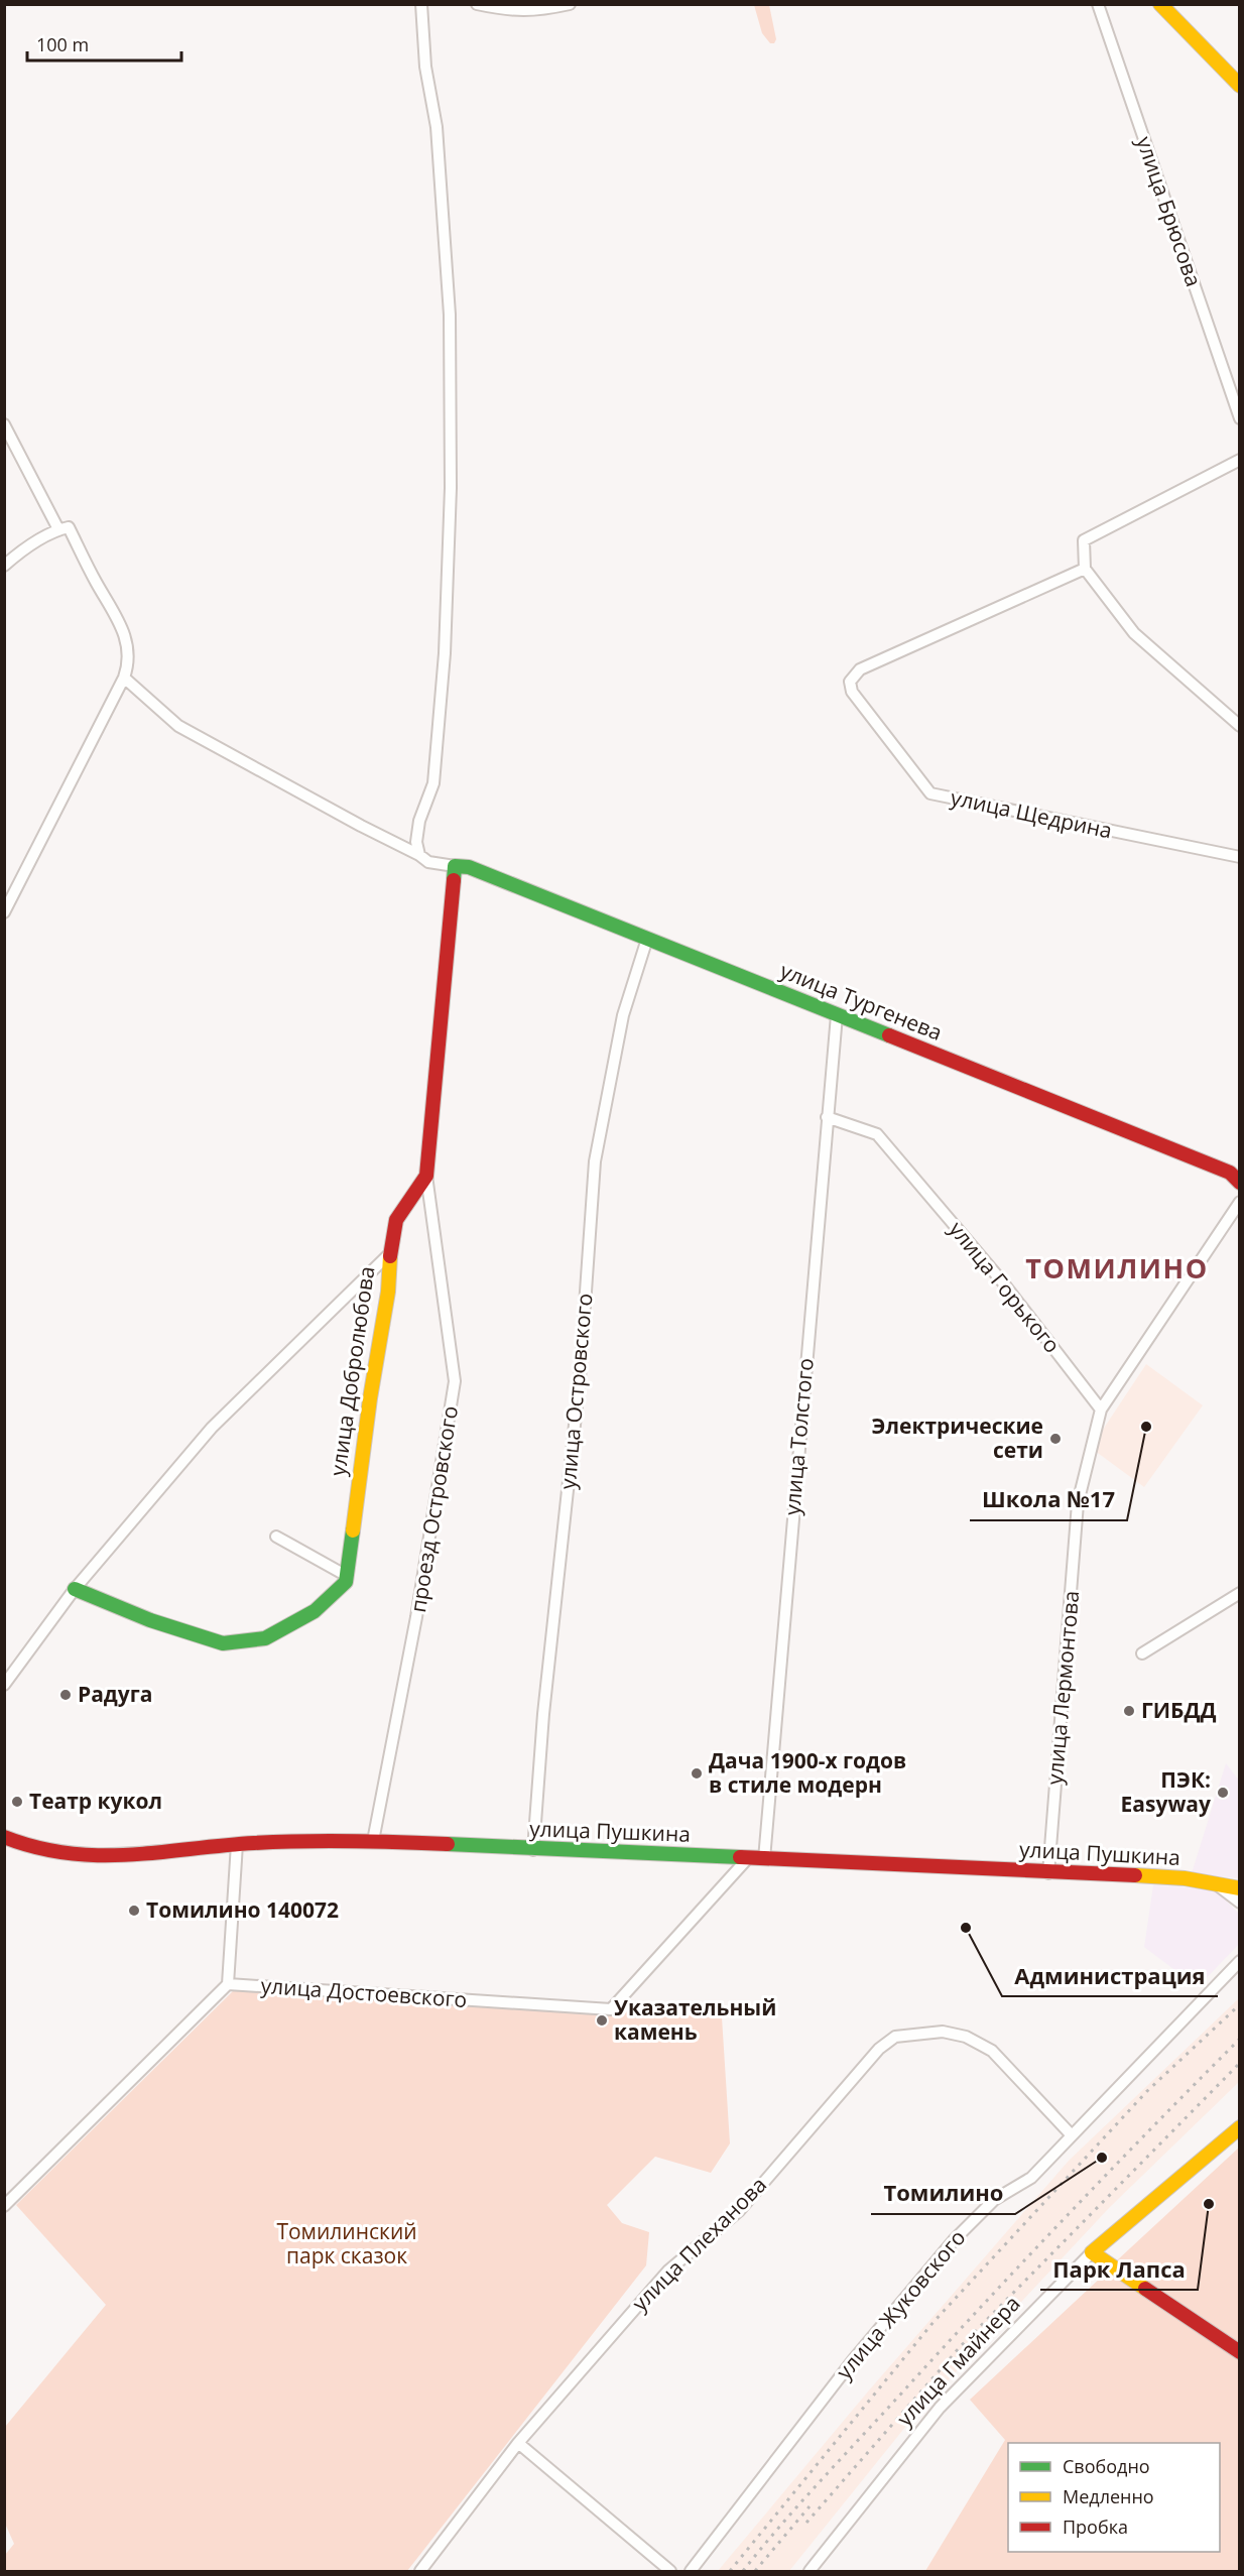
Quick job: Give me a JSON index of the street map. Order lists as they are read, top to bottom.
{
  "streets": {
    "street": [
      "улица Брюсова",
      "улица Щедрина",
      "улица Тургенева",
      "улица Горького",
      "улица Добролюбова",
      "улица Островского",
      "улица Толстого",
      "проезд Островского",
      "улица Лермонтова",
      "улица Пушкина",
      "улица Достоевского",
      "улица Плеханова",
      "улица Жуковского",
      "улица Гмайнера"
    ]
  },
  "crossings": [
    ["улица Тургенева", "улица Островского"],
    ["улица Тургенева", "улица Толстого"],
    ["улица Горького", "улица Толстого"],
    ["улица Горького", "улица Лермонтова"],
    ["улица Островского", "улица Пушкина"],
    ["улица Толстого", "улица Пушкина"],
    ["проезд Островского", "улица Пушкина"],
    ["улица Лермонтова", "улица Пушкина"],
    ["улица Пушкина", "улица Достоевского"],
    ["улица Плеханова", "улица Жуковского"]
  ],
  "districts": ["ТОМИЛИНО"],
  "parks": ["Томилинский парк сказок"],
  "places": [
    "Школа №17",
    "Электрические сети",
    "Радуга",
    "ГИБДД",
    "Дача 1900-х годов в стиле модерн",
    "ПЭК: Easyway",
    "Театр кукол",
    "Томилино 140072",
    "Администрация",
    "Указательный камень",
    "Томилино",
    "Парк Лапса"
  ],
  "legend": ["Свободно", "Медленно", "Пробка"],
  "scale_bar": "100 m"
}
